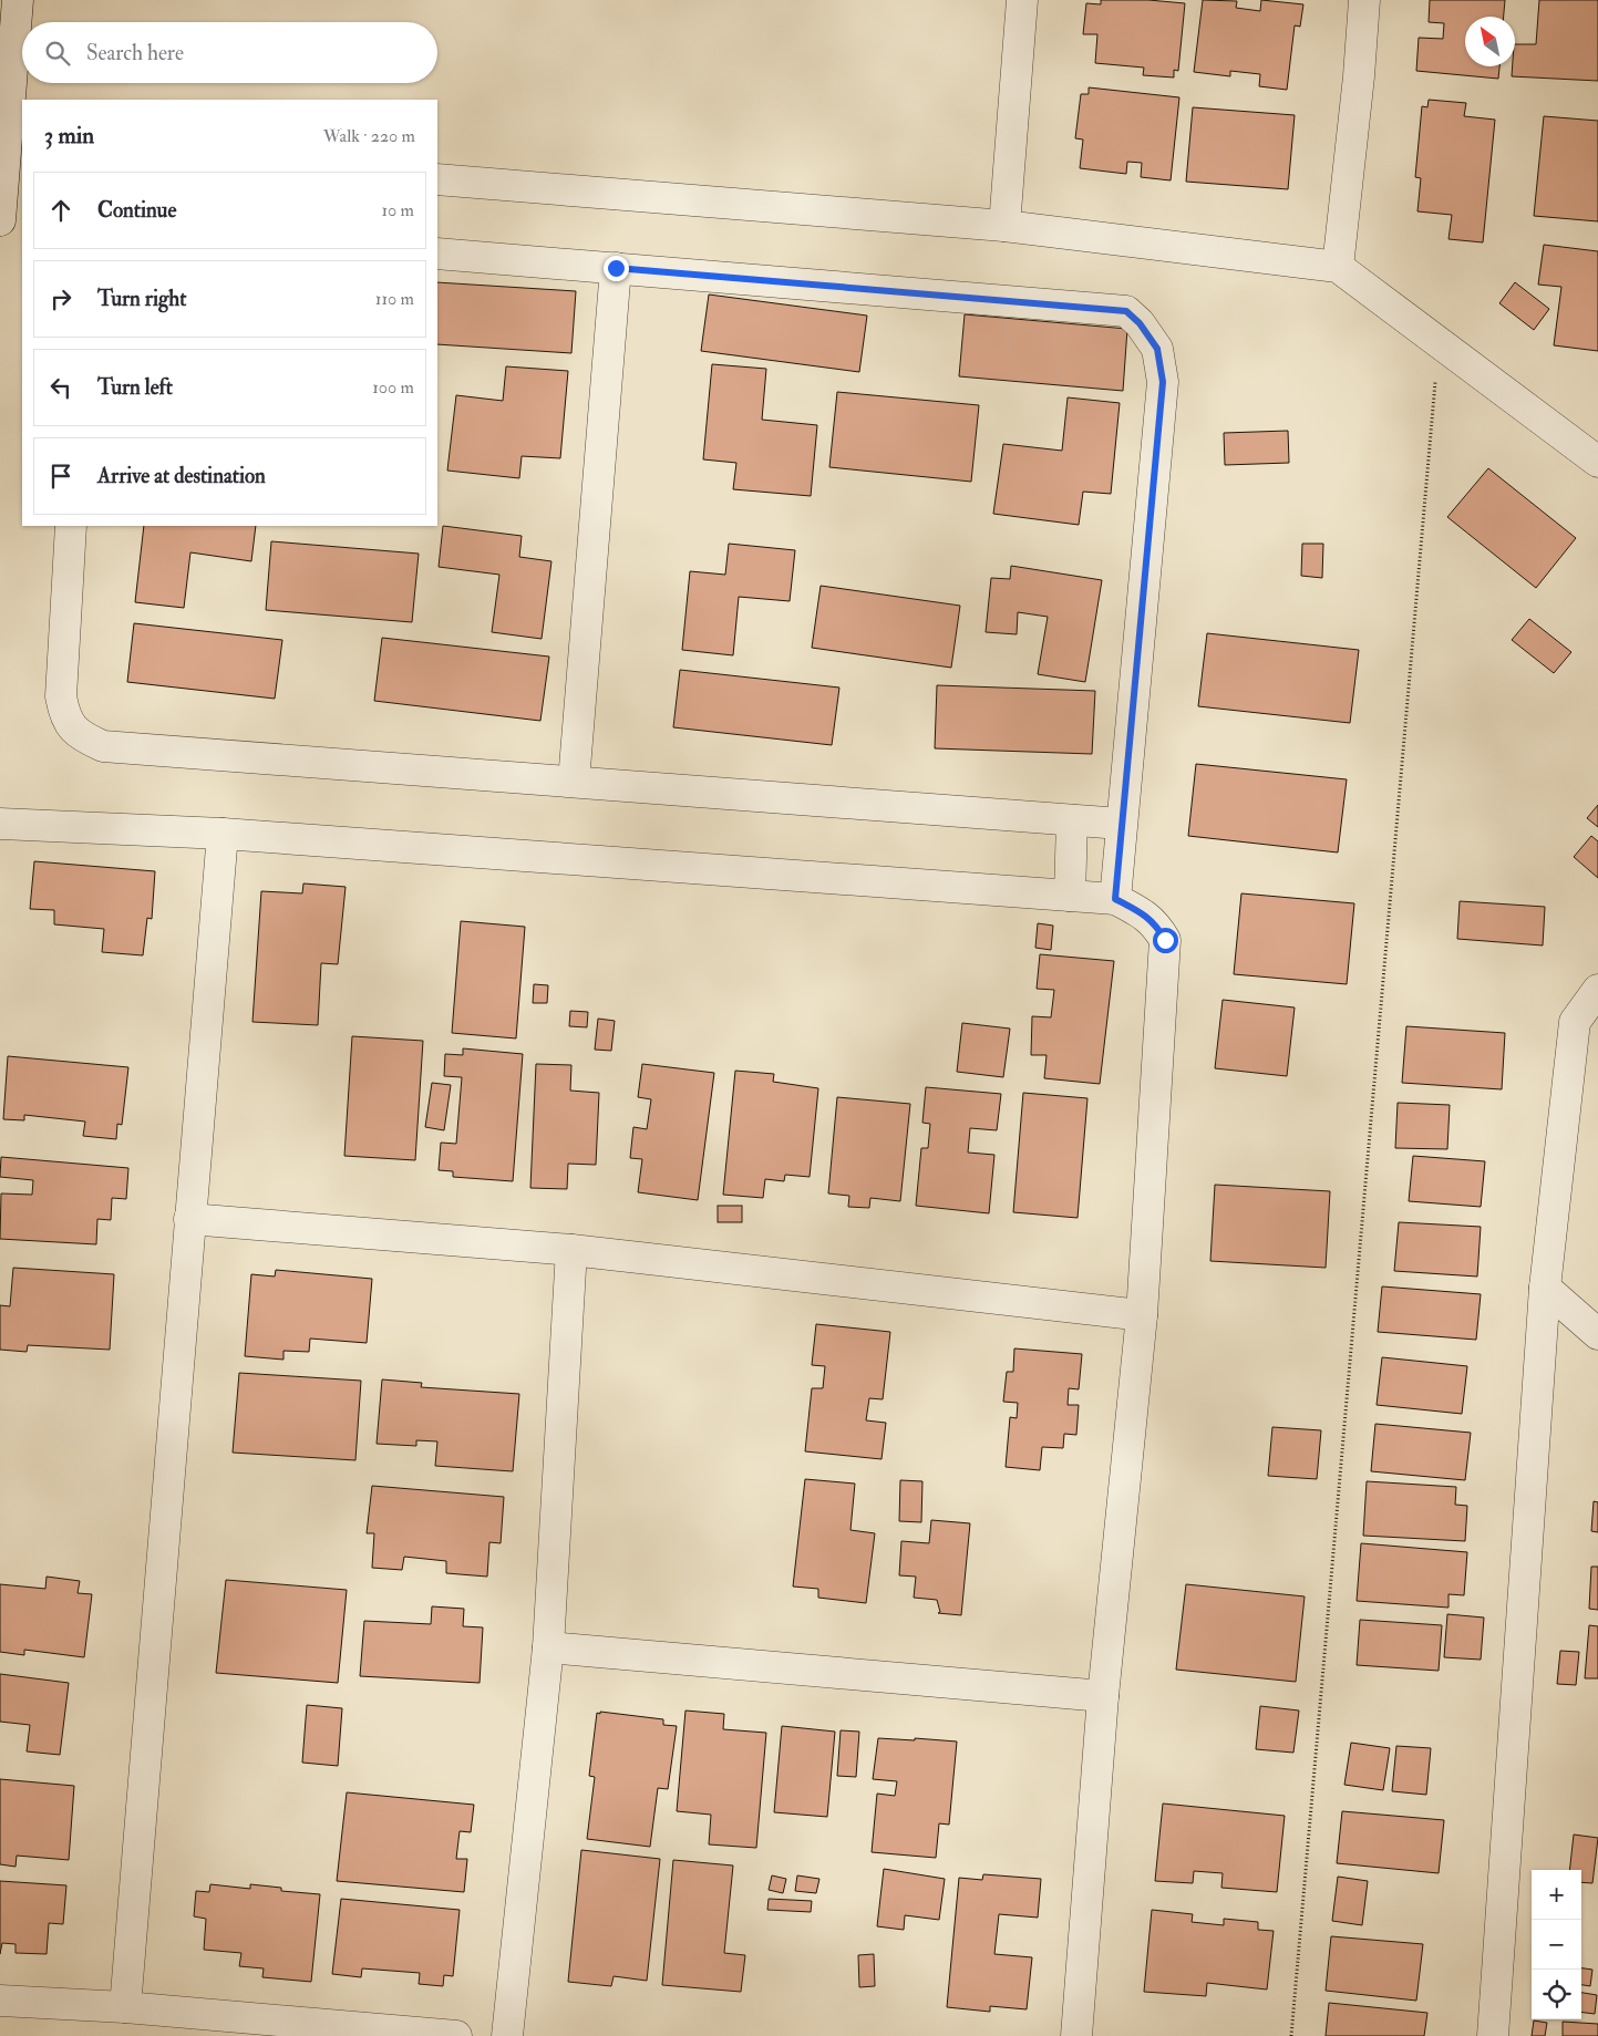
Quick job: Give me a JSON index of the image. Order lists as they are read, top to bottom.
{
  "north": "top left",
  "page": {
    "search": "Search here",
    "heading": ["3 min", "Walk · 220 m"],
    "list": [
      ["Continue", "10 m"],
      ["Turn right", "110 m"],
      ["Turn left", "100 m"],
      "Arrive at destination"
    ],
    "map_buttons": ["+", "−"]
  }
}
